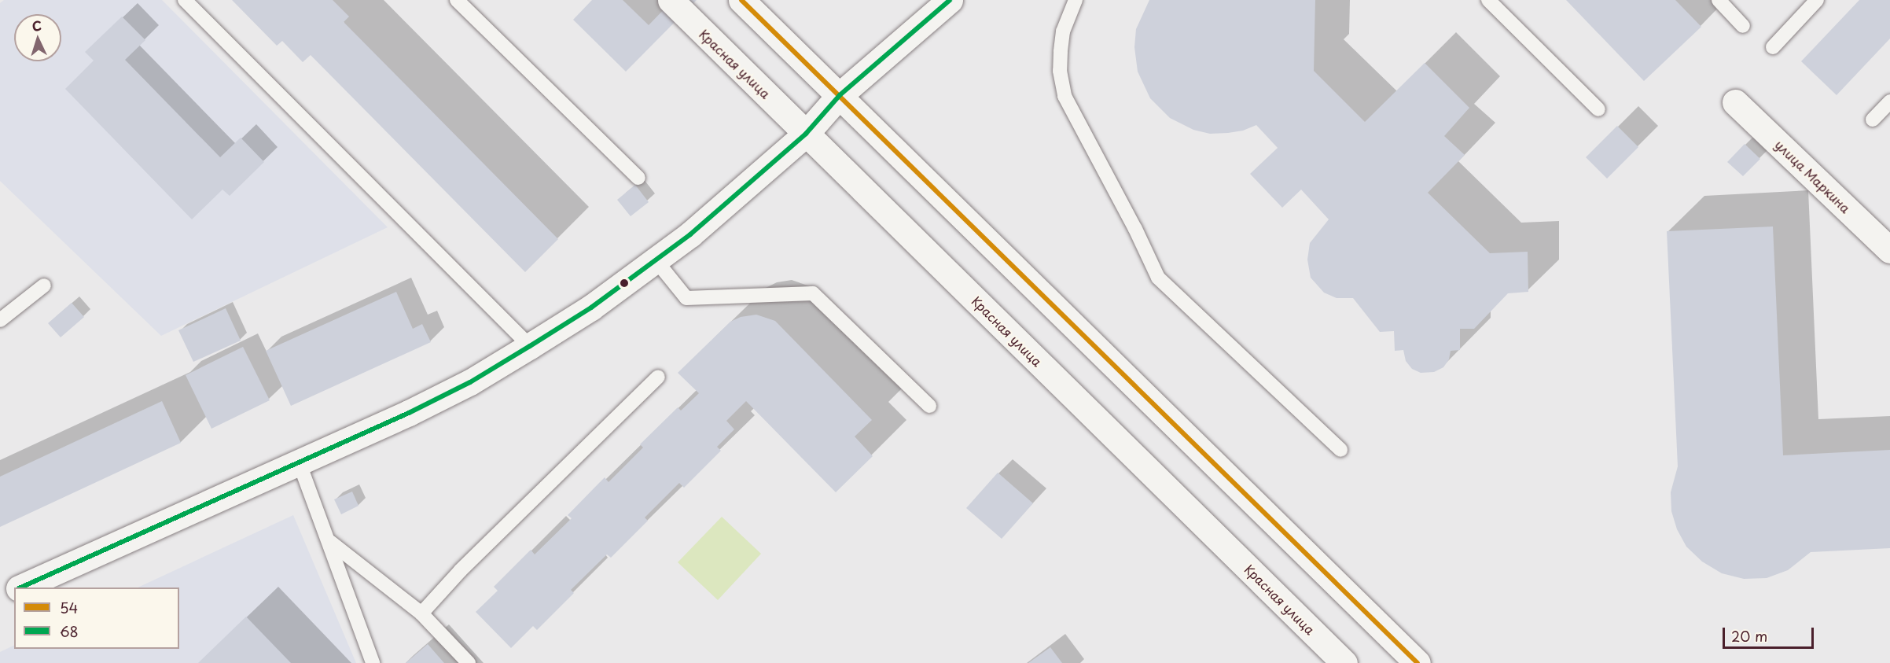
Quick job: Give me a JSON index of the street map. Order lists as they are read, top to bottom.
{
  "streets": {
    "main road": ["Красная улица", "улица Маркина"]
  },
  "lines": ["transit line 54", "transit line 68"],
  "legend": ["54", "68"],
  "scale_bar": "20 m",
  "north": "top"
}
